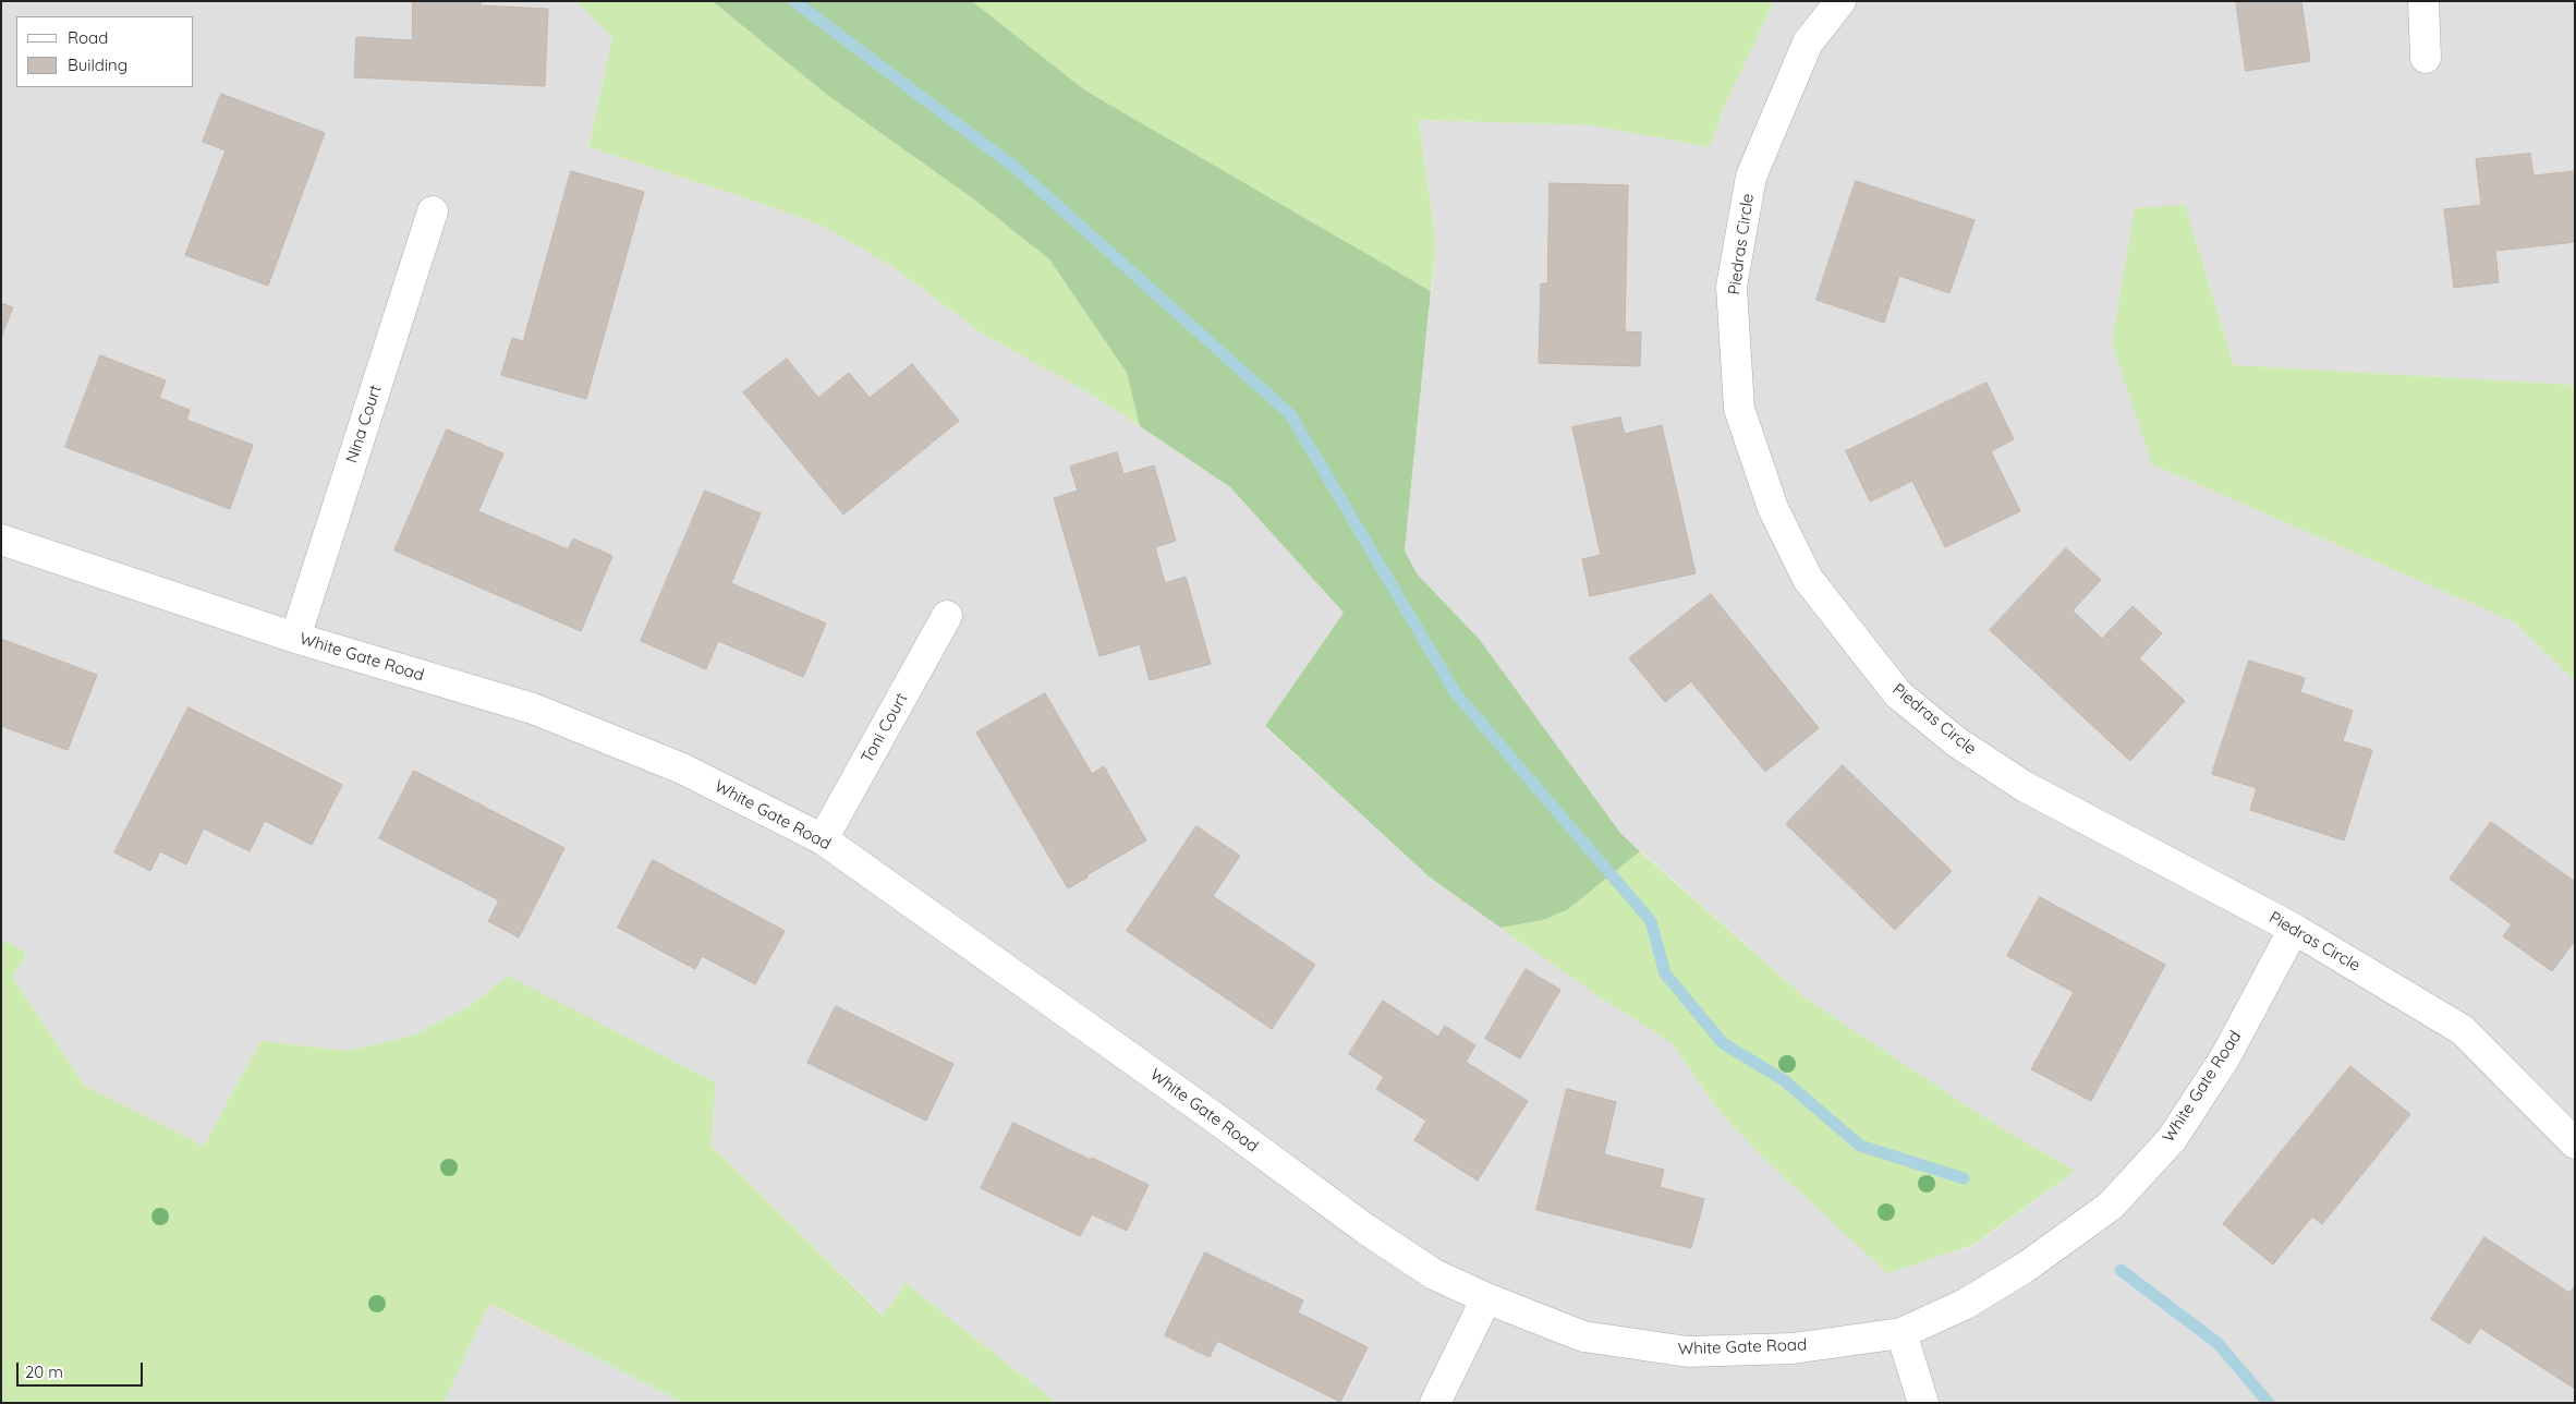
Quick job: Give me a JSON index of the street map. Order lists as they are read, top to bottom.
{
  "streets": {
    "street": [
      "Piedras Circle",
      "Nina Court",
      "White Gate Road",
      "Toni Court"
    ]
  },
  "crossings": [
    ["Piedras Circle", "White Gate Road"],
    ["Nina Court", "White Gate Road"],
    ["White Gate Road", "Toni Court"]
  ],
  "legend": ["Road", "Building"],
  "scale_bar": "20 m"
}
